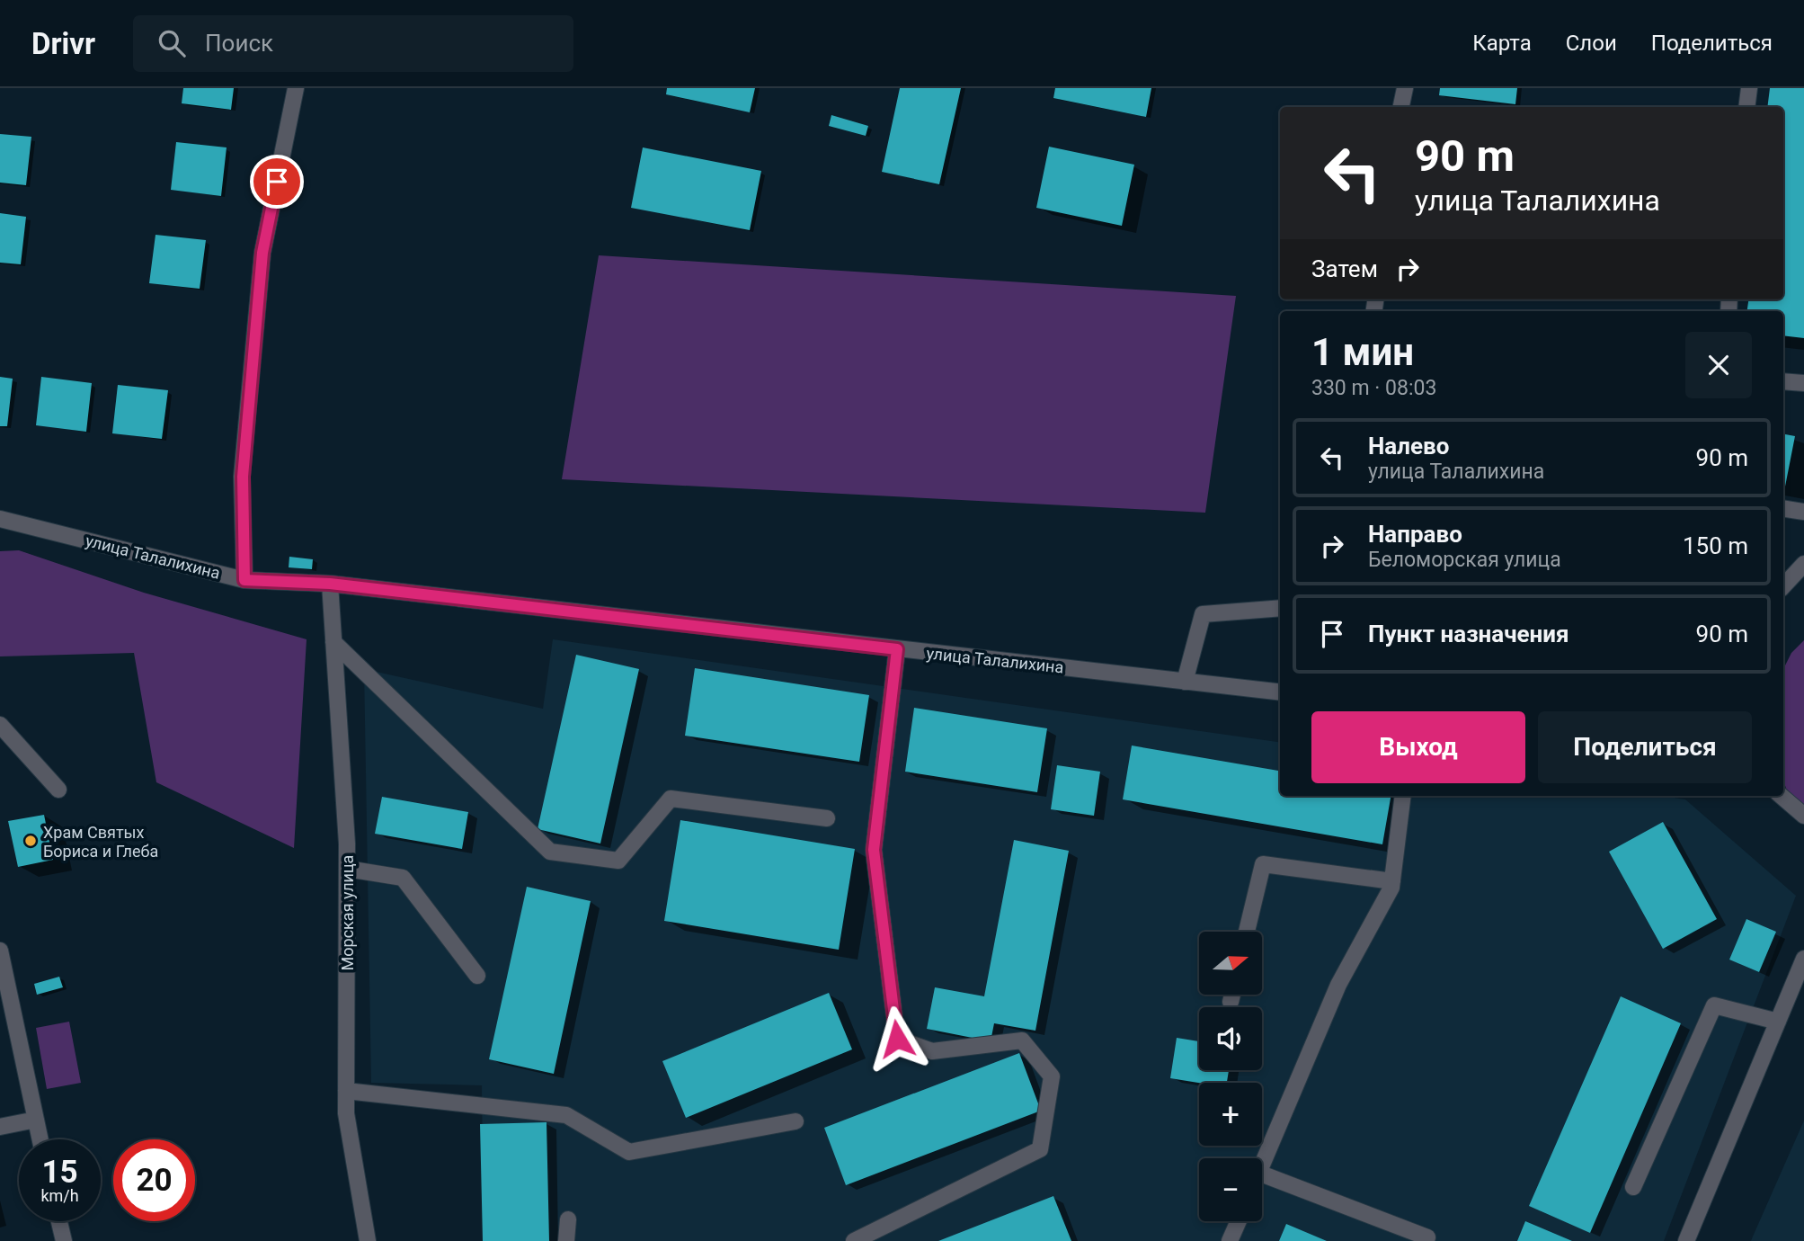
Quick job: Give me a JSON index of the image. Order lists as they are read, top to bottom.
{
  "streets": {
    "street": ["улица Талалихина", "Морская улица"]
  },
  "crossings": [
    ["улица Талалихина", "Морская улица"]
  ],
  "places": ["Храм Святых Бориса и Глеба"],
  "north": "right",
  "page": {
    "header": "Drivr",
    "search": "Поиск",
    "nav": ["Карта", "Слои", "Поделиться"],
    "turn": ["90 m", "улица Талалихина"],
    "then": "Затем",
    "heading": ["1 мин", "330 m · 08:03"],
    "list": [
      {
        "name": "Налево",
        "note": "улица Талалихина",
        "value": "90 m"
      },
      {
        "name": "Направо",
        "note": "Беломорская улица",
        "value": "150 m"
      },
      {
        "name": "Пункт назначения",
        "value": "90 m"
      }
    ],
    "buttons": ["Выход", "Поделиться"],
    "map_buttons": ["+", "−"],
    "speed": "15 km/h",
    "limit": "20"
  }
}
